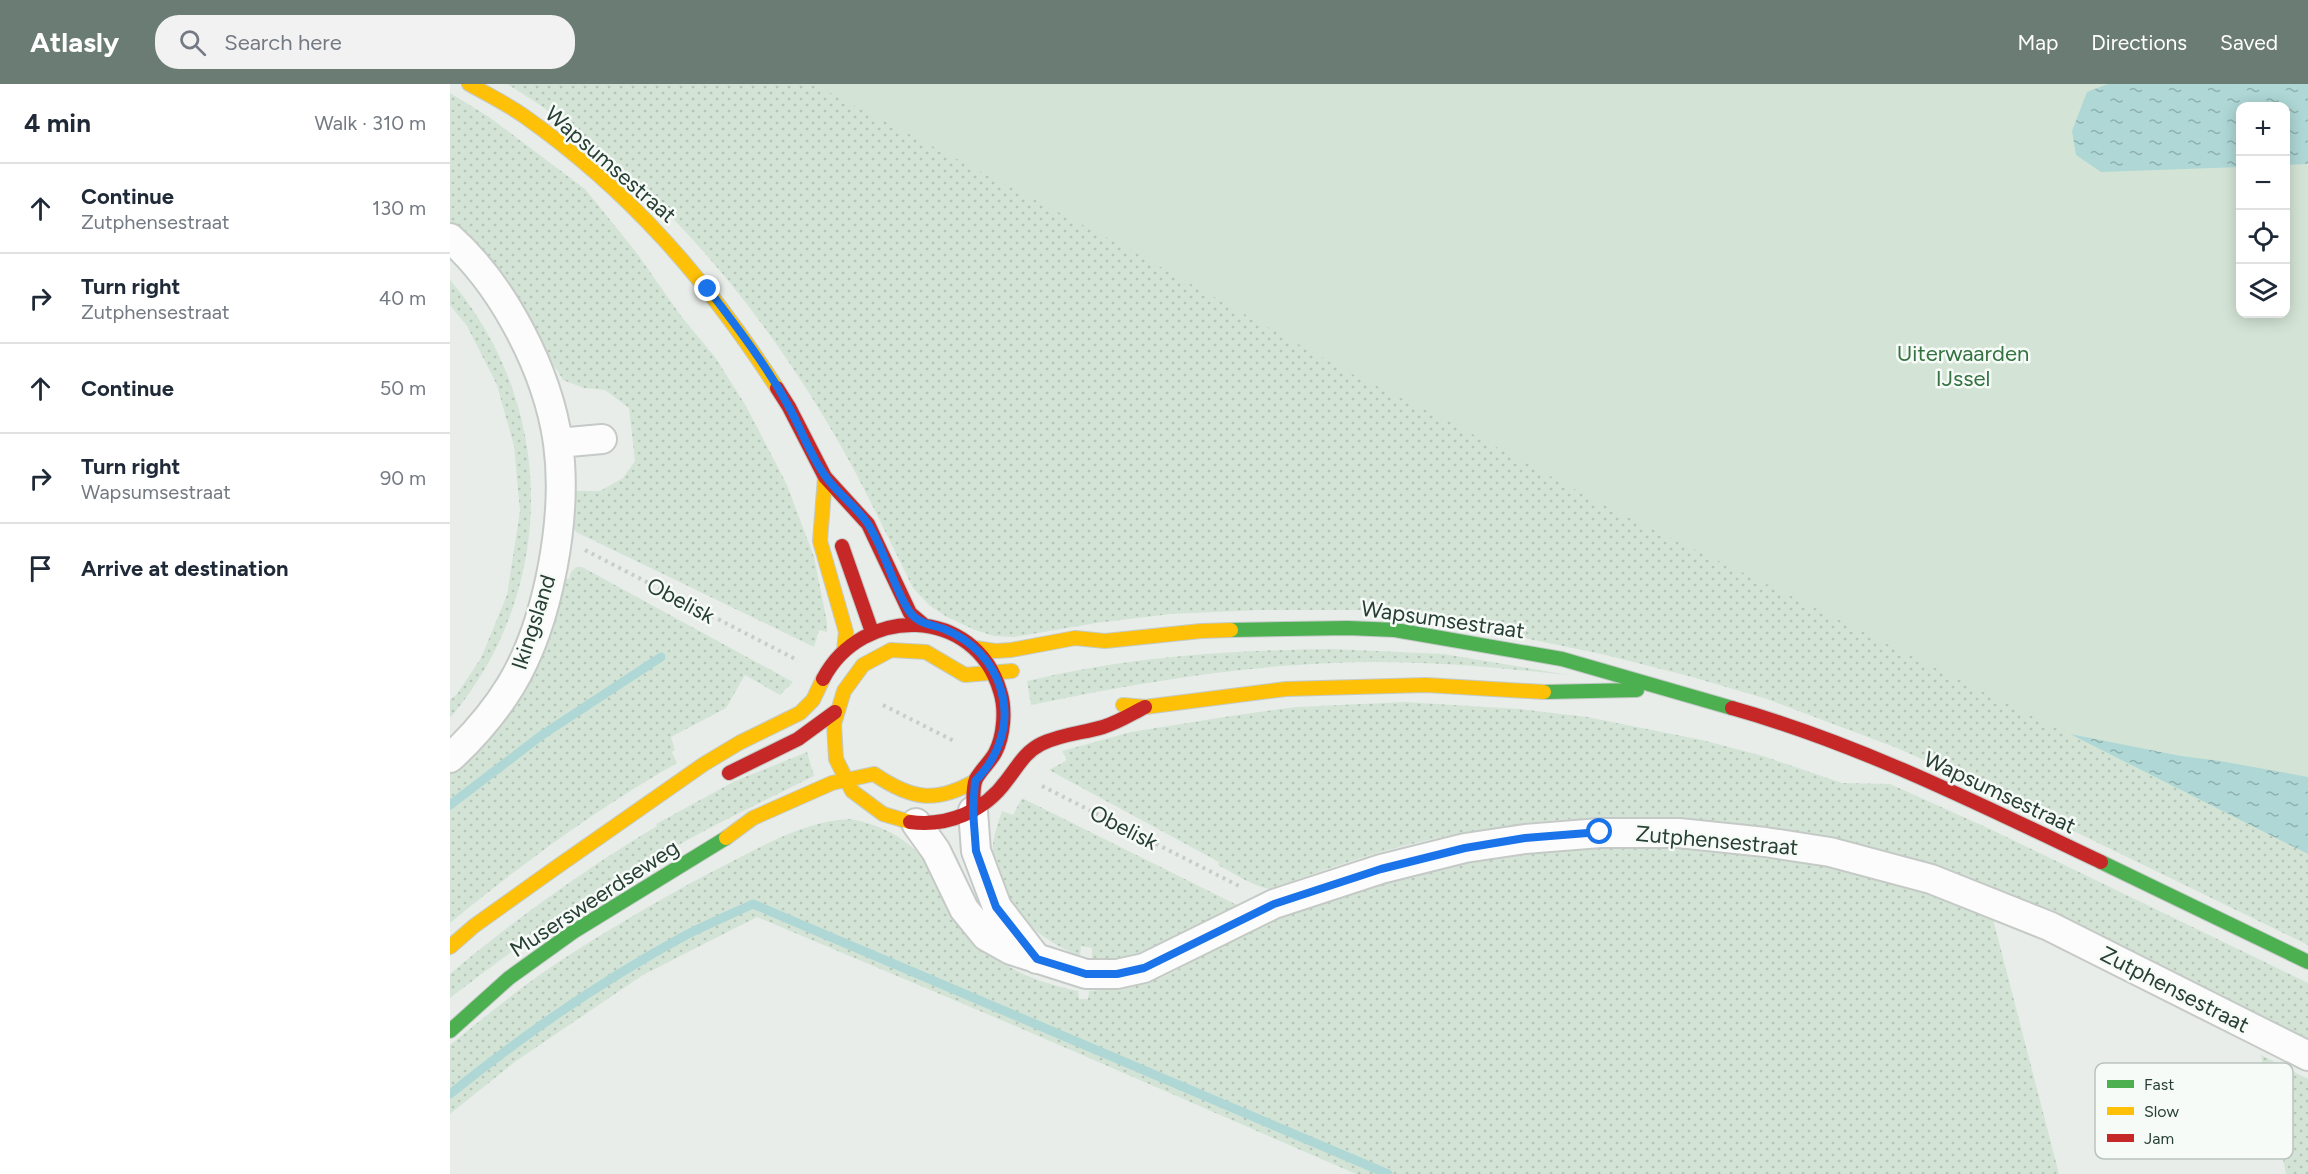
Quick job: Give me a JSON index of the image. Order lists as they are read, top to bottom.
{
  "streets": {
    "main road": ["Wapsumsestraat", "Musersweerdseweg"],
    "street": ["Ikingsland", "Zutphensestraat"],
    "path": ["Obelisk"]
  },
  "crossings": [
    ["Wapsumsestraat", "Zutphensestraat"],
    ["Wapsumsestraat", "Musersweerdseweg"],
    ["Obelisk", "Ikingsland"]
  ],
  "parks": ["Uiterwaarden IJssel"],
  "legend": ["Fast", "Slow", "Jam"],
  "page": {
    "header": "Atlasly",
    "search": "Search here",
    "nav": ["Map", "Directions", "Saved"],
    "heading": ["4 min", "Walk · 310 m"],
    "map_buttons": ["+", "−"],
    "list": [
      ["Continue", "Zutphensestraat", "130 m"],
      ["Turn right", "Zutphensestraat", "40 m"],
      ["Continue", "50 m"],
      ["Turn right", "Wapsumsestraat", "90 m"],
      "Arrive at destination"
    ]
  }
}
